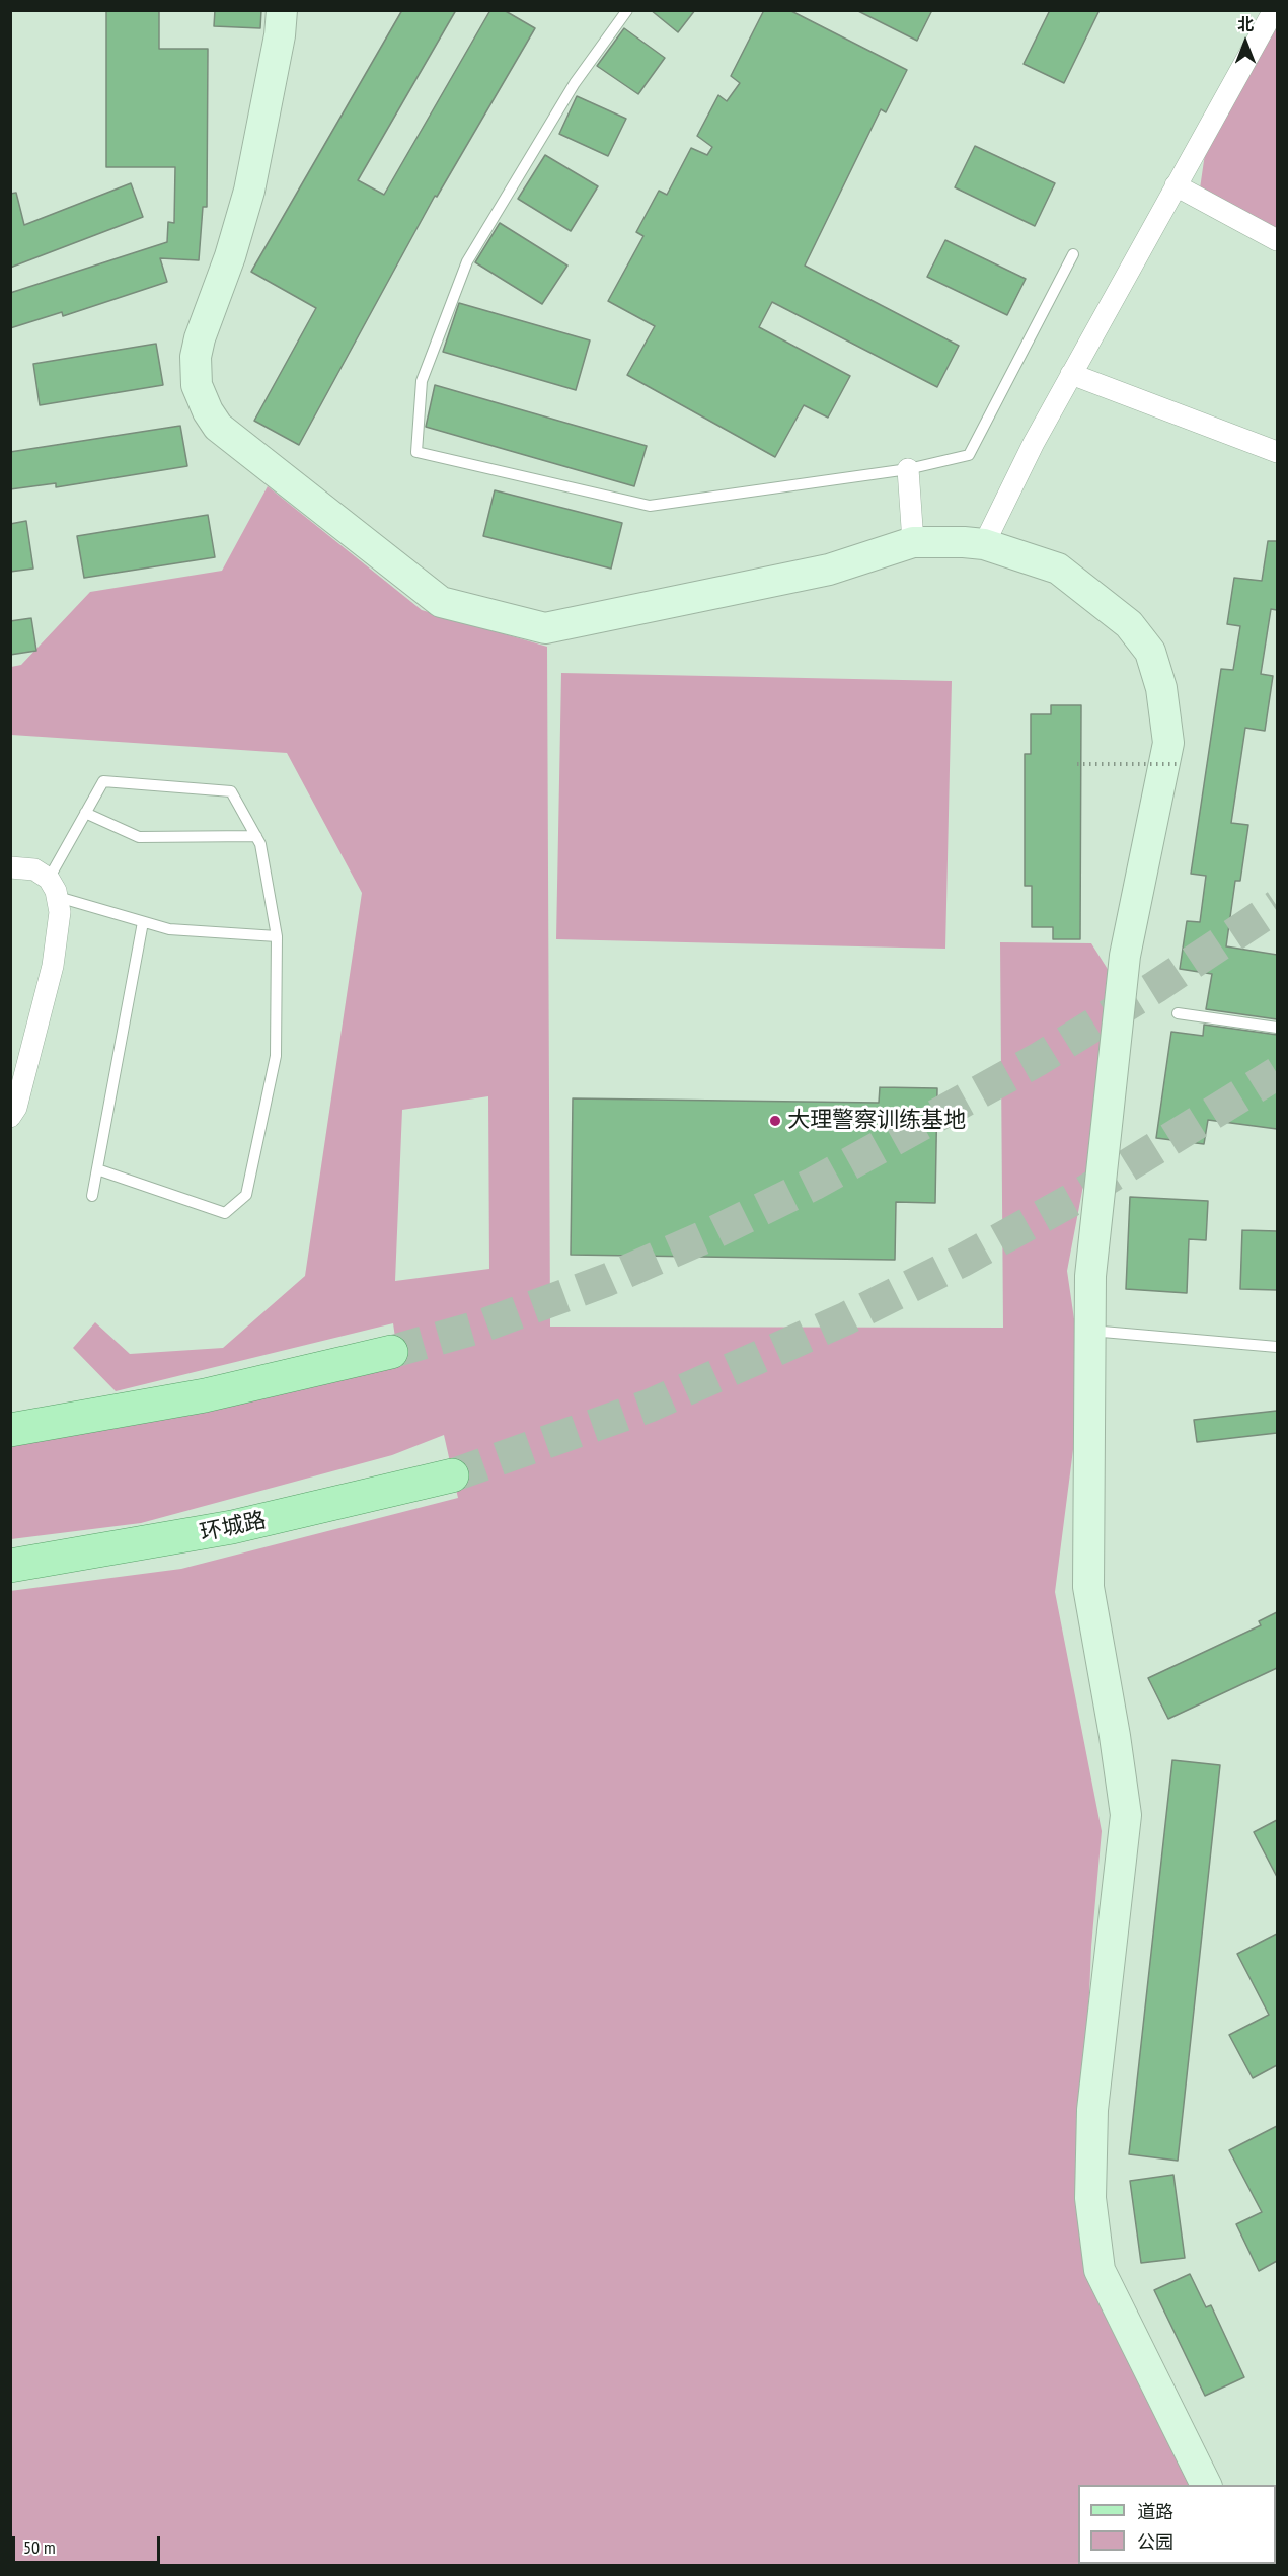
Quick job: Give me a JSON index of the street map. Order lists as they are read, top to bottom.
{
  "streets": {
    "main road": ["环城路"]
  },
  "places": ["大理警察训练基地"],
  "legend": ["道路", "公园"],
  "scale_bar": "50 m",
  "north": "top"
}
